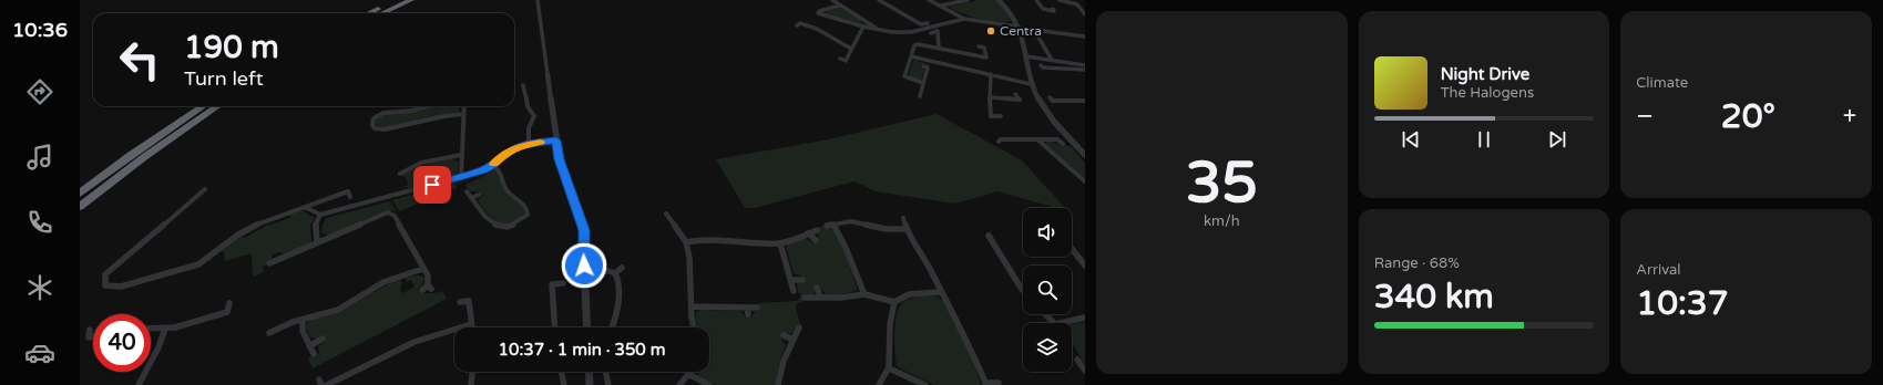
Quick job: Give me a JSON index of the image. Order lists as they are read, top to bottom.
{
  "places": ["Centra"],
  "page": {
    "tabs": "10:36",
    "tile": [
      ["35", "km/h"],
      "Climate",
      ["Range · 68%", "340 km"],
      ["Arrival", "10:37"]
    ],
    "turn": ["190 m", "Turn left"],
    "song": ["Night Drive", "The Halogens"],
    "heat": ["−", "20°", "+"],
    "limit": "40",
    "trip": "10:37 · 1 min · 350 m"
  }
}
